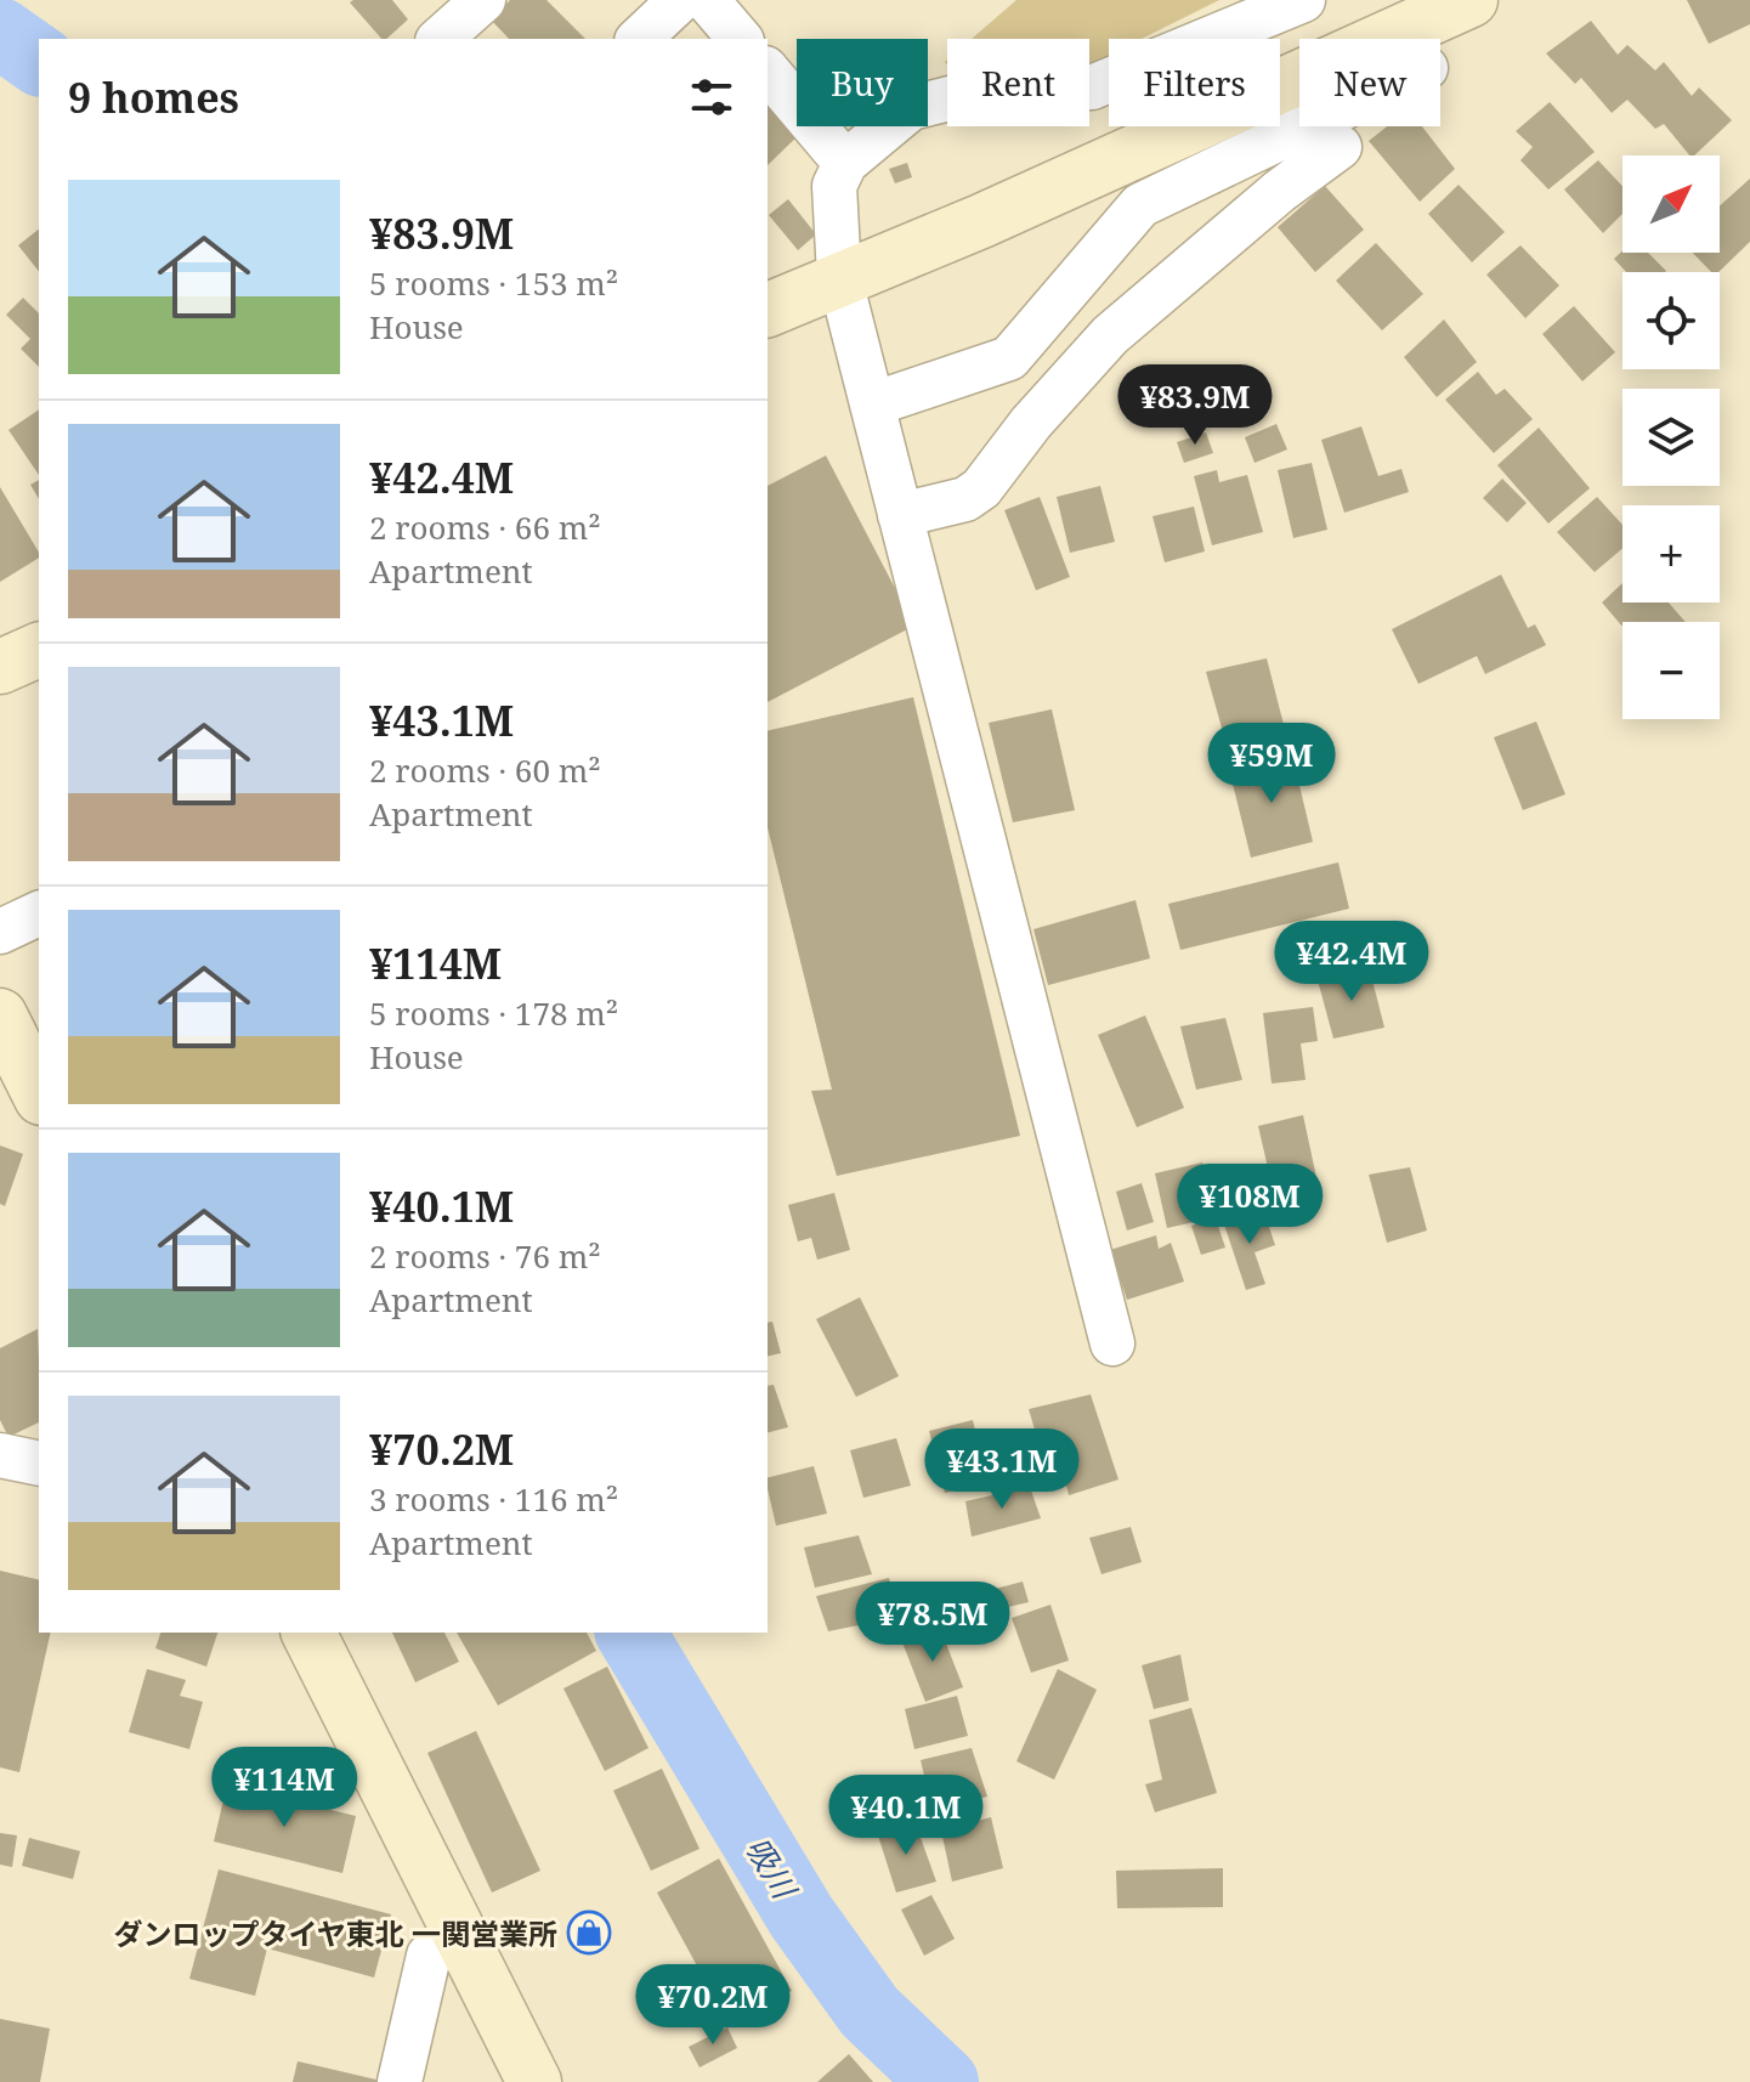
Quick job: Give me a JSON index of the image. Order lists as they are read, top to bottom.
{
  "water": ["吸川"],
  "places": {
    "shop": ["ダンロップタイヤ東北 一関営業所"]
  },
  "north": "top right",
  "page": {
    "chip": [
      "Buy",
      "Rent",
      "Filters",
      "New"
    ],
    "heading": "9 homes",
    "map_buttons": ["+", "−"],
    "list": [
      {
        "name": "¥83.9M",
        "note": "5 rooms · 153 m² · House"
      },
      {
        "name": "¥42.4M",
        "note": "2 rooms · 66 m² · Apartment"
      },
      {
        "name": "¥43.1M",
        "note": "2 rooms · 60 m² · Apartment"
      },
      {
        "name": "¥114M",
        "note": "5 rooms · 178 m² · House"
      },
      {
        "name": "¥40.1M",
        "note": "2 rooms · 76 m² · Apartment"
      },
      {
        "name": "¥70.2M",
        "note": "3 rooms · 116 m² · Apartment"
      }
    ],
    "price": [
      "¥83.9M",
      "¥59M",
      "¥42.4M",
      "¥108M",
      "¥43.1M",
      "¥78.5M",
      "¥114M",
      "¥40.1M",
      "¥70.2M"
    ]
  }
}
